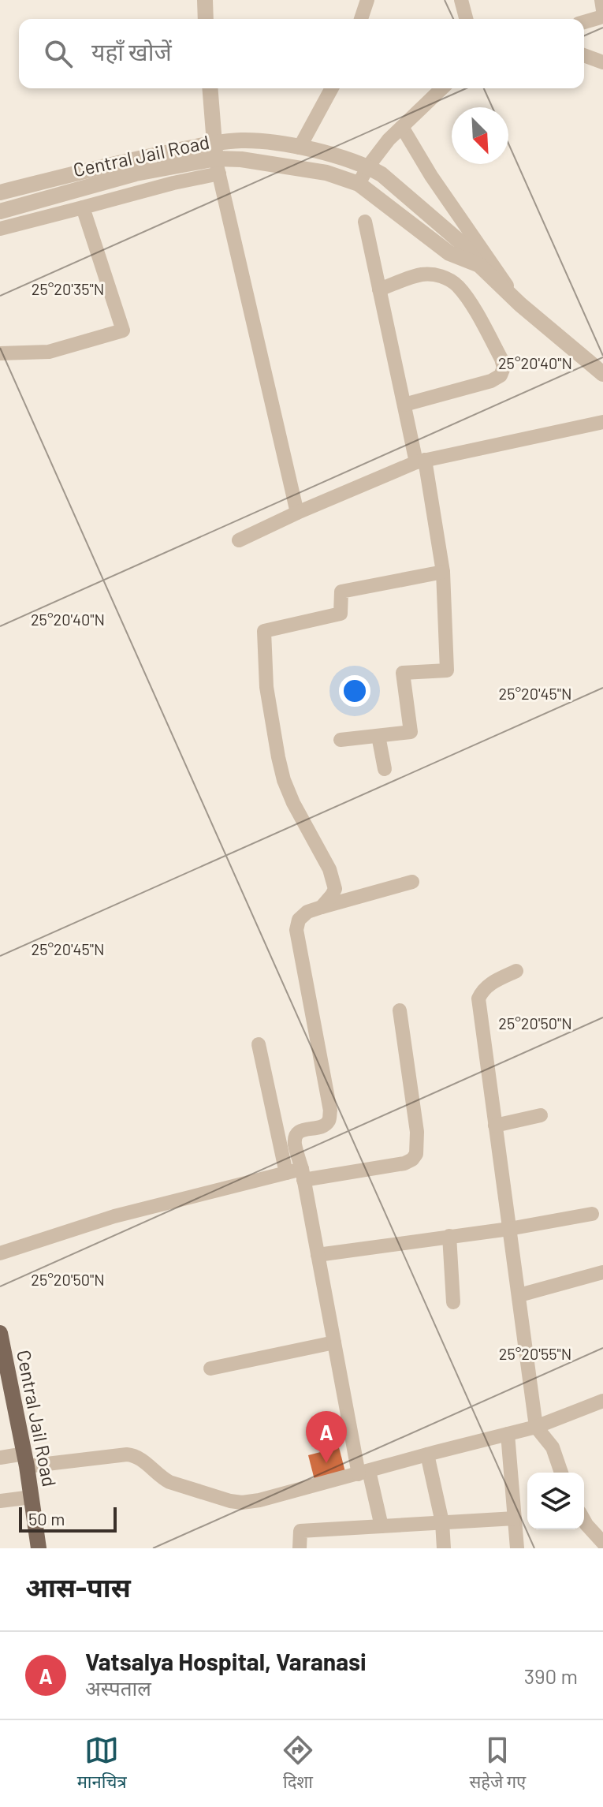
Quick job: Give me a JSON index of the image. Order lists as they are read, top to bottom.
{
  "streets": {
    "main road": ["Central Jail Road"]
  },
  "scale_bar": "50 m",
  "north": "bottom right",
  "page": {
    "search": "यहाँ खोजें",
    "pins": "A",
    "scale": "50 m",
    "heading": "आस-पास",
    "list": [
      {
        "mark": "A",
        "name": "Vatsalya Hospital, Varanasi",
        "note": "अस्पताल",
        "value": "390 m"
      }
    ],
    "nav": ["मानचित्र", "दिशा", "सहेजे गए"]
  },
  "coordinates": [
    "25°20'35\"N",
    "25°20'40\"N",
    "25°20'45\"N",
    "25°20'50\"N",
    "25°20'55\"N"
  ]
}
